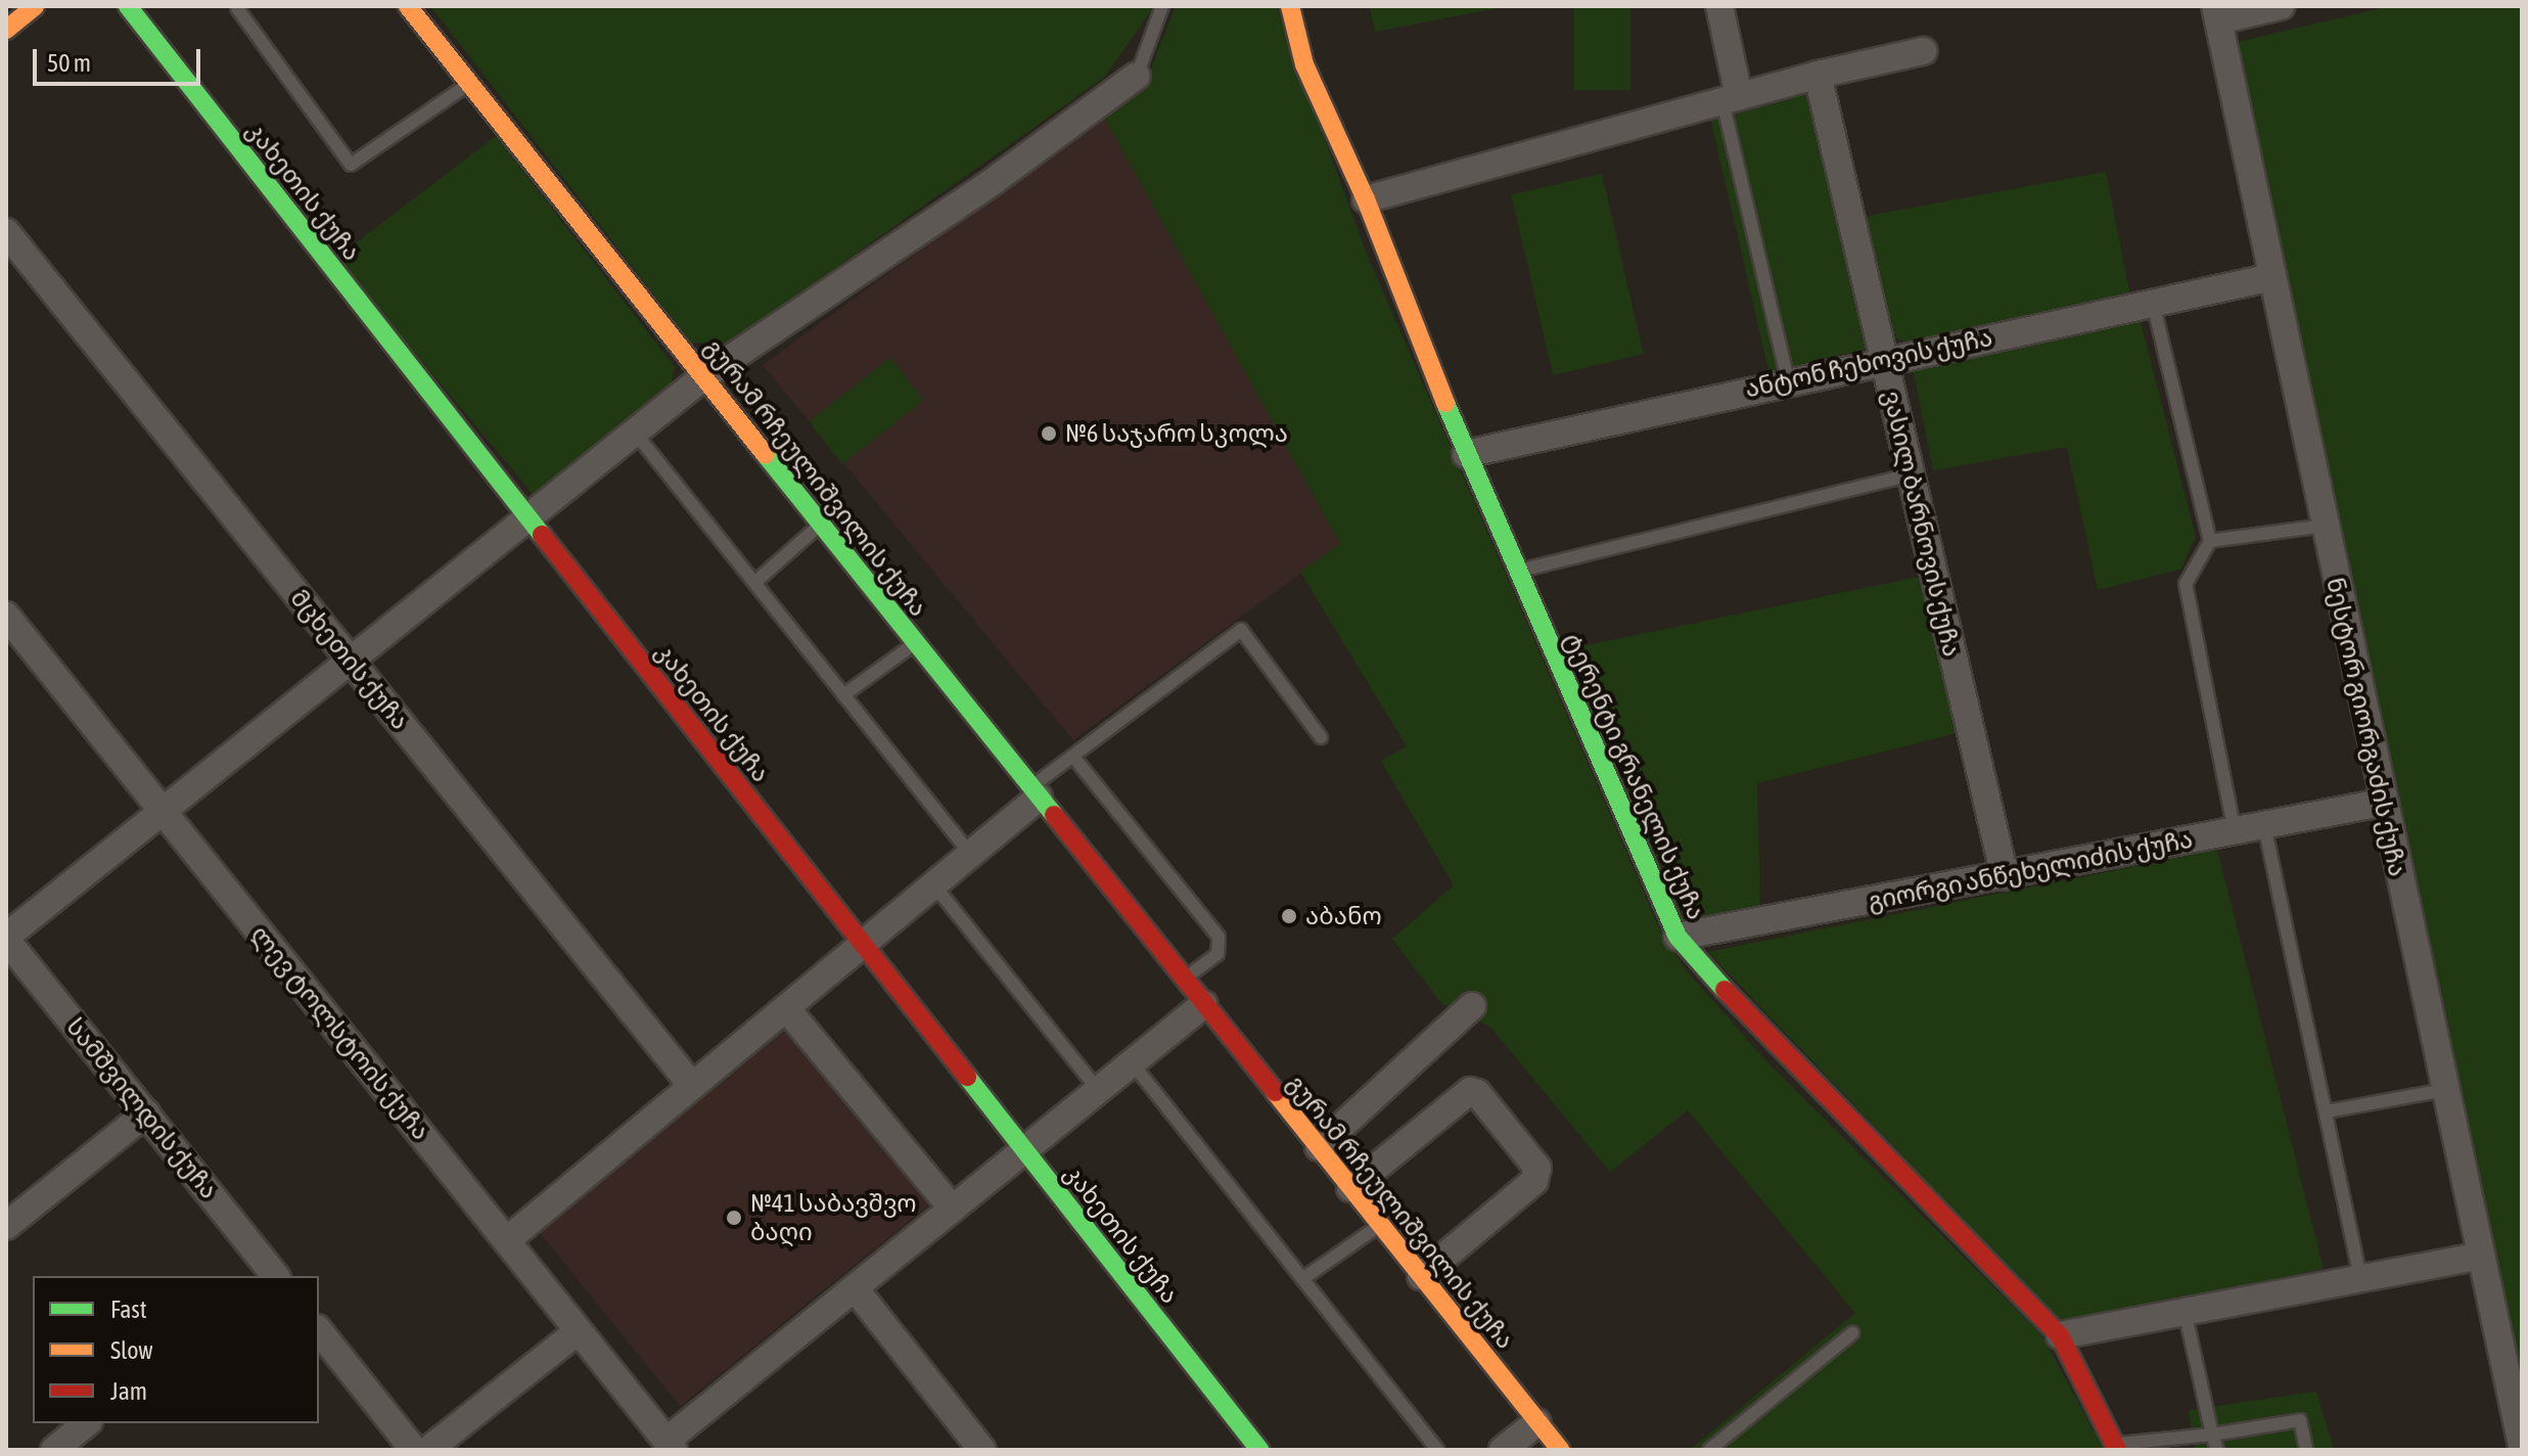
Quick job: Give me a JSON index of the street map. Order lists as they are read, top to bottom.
{
  "streets": {
    "street": [
      "კახეთის ქუჩა",
      "ანტონ ჩეხოვის ქუჩა",
      "გურამ რჩეულიშვილის ქუჩა",
      "ვასილ ბარნოვის ქუჩა",
      "მცხეთის ქუჩა",
      "ნესტორ გიორგაძის ქუჩა",
      "ტერენტი გრანელის ქუჩა",
      "გიორგი ანწეხელიძის ქუჩა",
      "ლევ ტოლსტოის ქუჩა",
      "სამშვილდის ქუჩა"
    ]
  },
  "crossings": [
    ["ანტონ ჩეხოვის ქუჩა", "ვასილ ბარნოვის ქუჩა"],
    ["ანტონ ჩეხოვის ქუჩა", "ნესტორ გიორგაძის ქუჩა"],
    ["ანტონ ჩეხოვის ქუჩა", "ტერენტი გრანელის ქუჩა"],
    ["ვასილ ბარნოვის ქუჩა", "გიორგი ანწეხელიძის ქუჩა"],
    ["ნესტორ გიორგაძის ქუჩა", "გიორგი ანწეხელიძის ქუჩა"],
    ["ტერენტი გრანელის ქუჩა", "გიორგი ანწეხელიძის ქუჩა"]
  ],
  "places": ["№6 საჯარო სკოლა", "აბანო", "№41 საბავშვო ბაღი"],
  "legend": ["Fast", "Slow", "Jam"],
  "scale_bar": "50 m"
}
